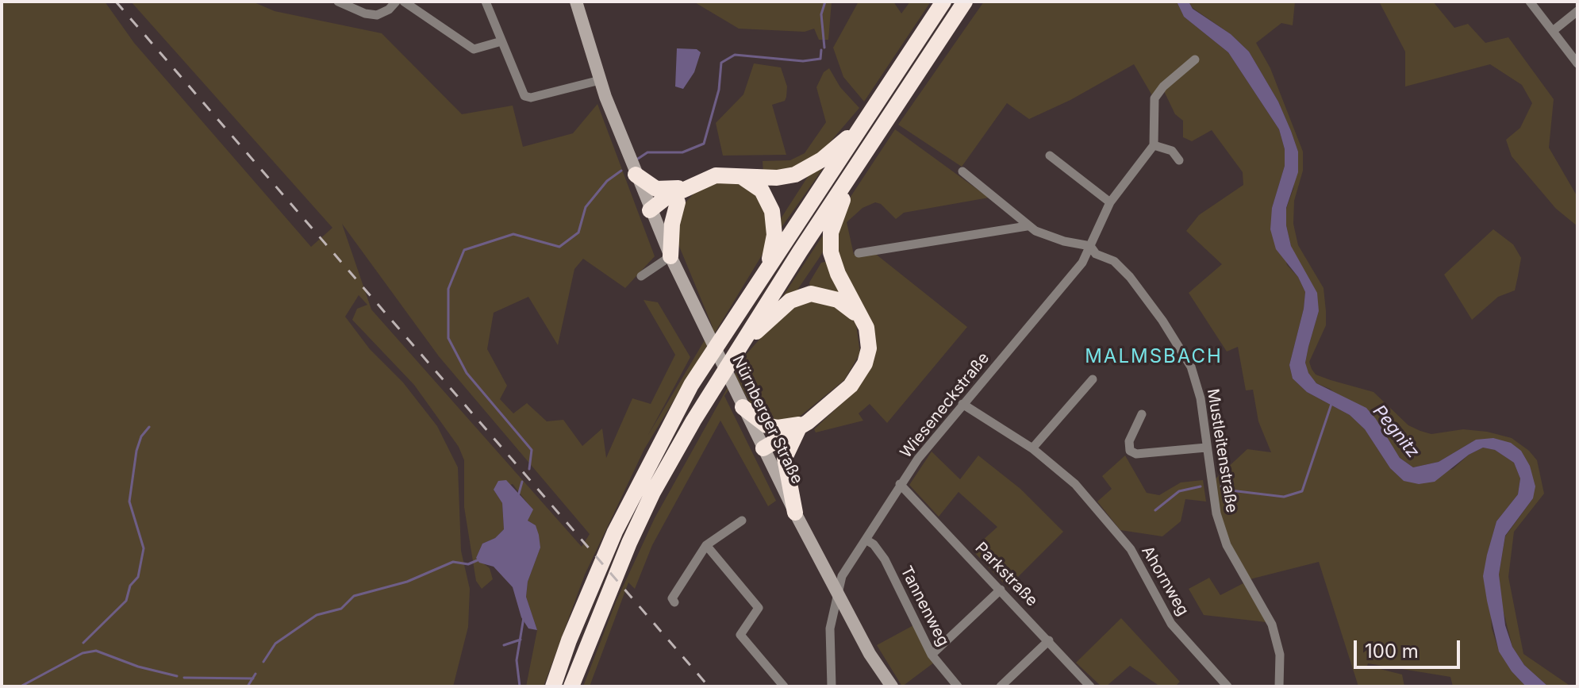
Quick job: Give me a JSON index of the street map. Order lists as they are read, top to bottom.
{
  "streets": {
    "main road": ["Nürnberger Straße"],
    "street": [
      "Wieseneckstraße",
      "Mustleitenstraße",
      "Parkstraße",
      "Ahornweg",
      "Tannenweg"
    ]
  },
  "crossings": [
    ["Wieseneckstraße", "Nürnberger Straße"],
    ["Wieseneckstraße", "Mustleitenstraße"],
    ["Wieseneckstraße", "Parkstraße"],
    ["Wieseneckstraße", "Ahornweg"],
    ["Wieseneckstraße", "Tannenweg"]
  ],
  "districts": ["MALMSBACH"],
  "water": ["Pegnitz"],
  "scale_bar": "100 m"
}
